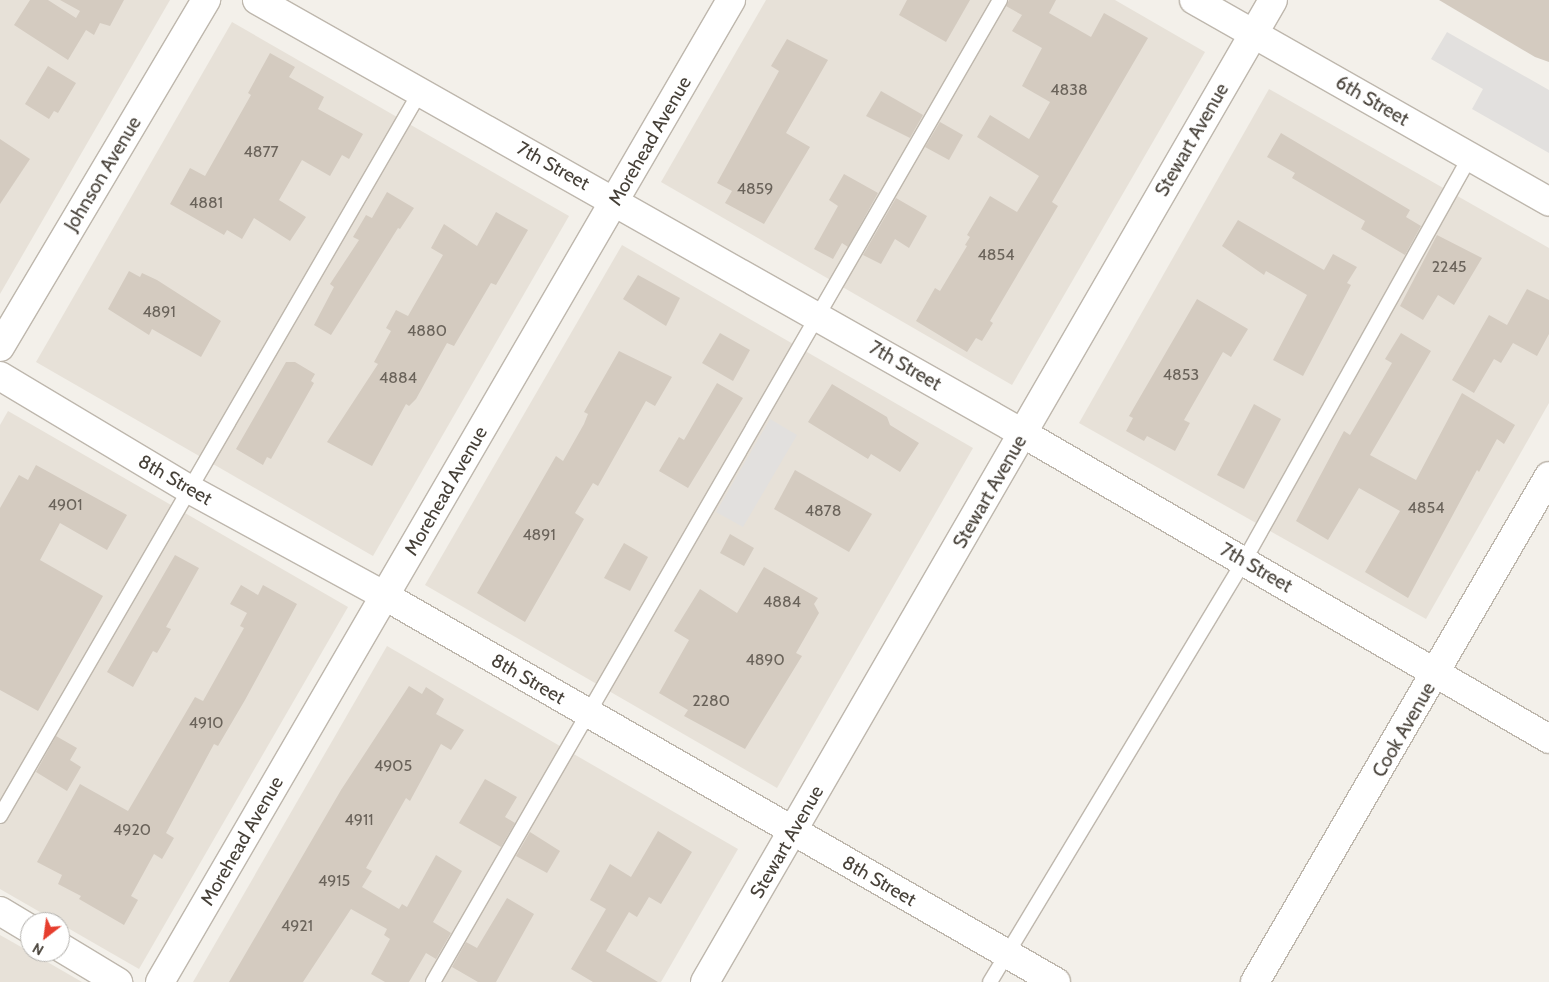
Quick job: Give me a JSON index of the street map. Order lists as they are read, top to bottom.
{
  "streets": {
    "street": [
      "6th Street",
      "Stewart Avenue",
      "Morehead Avenue",
      "7th Street",
      "Johnson Avenue",
      "8th Street",
      "Cook Avenue"
    ]
  },
  "crossings": [
    ["6th Street", "Stewart Avenue"],
    ["Stewart Avenue", "7th Street"],
    ["Stewart Avenue", "8th Street"],
    ["Morehead Avenue", "7th Street"],
    ["Morehead Avenue", "8th Street"],
    ["7th Street", "Cook Avenue"]
  ],
  "house_numbers": [
    "4838",
    "4877",
    "4859",
    "4881",
    "4854",
    "2245",
    "4891",
    "4880",
    "4853",
    "4884",
    "4901",
    "4854",
    "4878",
    "4891",
    "4884",
    "4890",
    "2280",
    "4910",
    "4905",
    "4911",
    "4920",
    "4915",
    "4921"
  ],
  "north": "bottom left"
}
